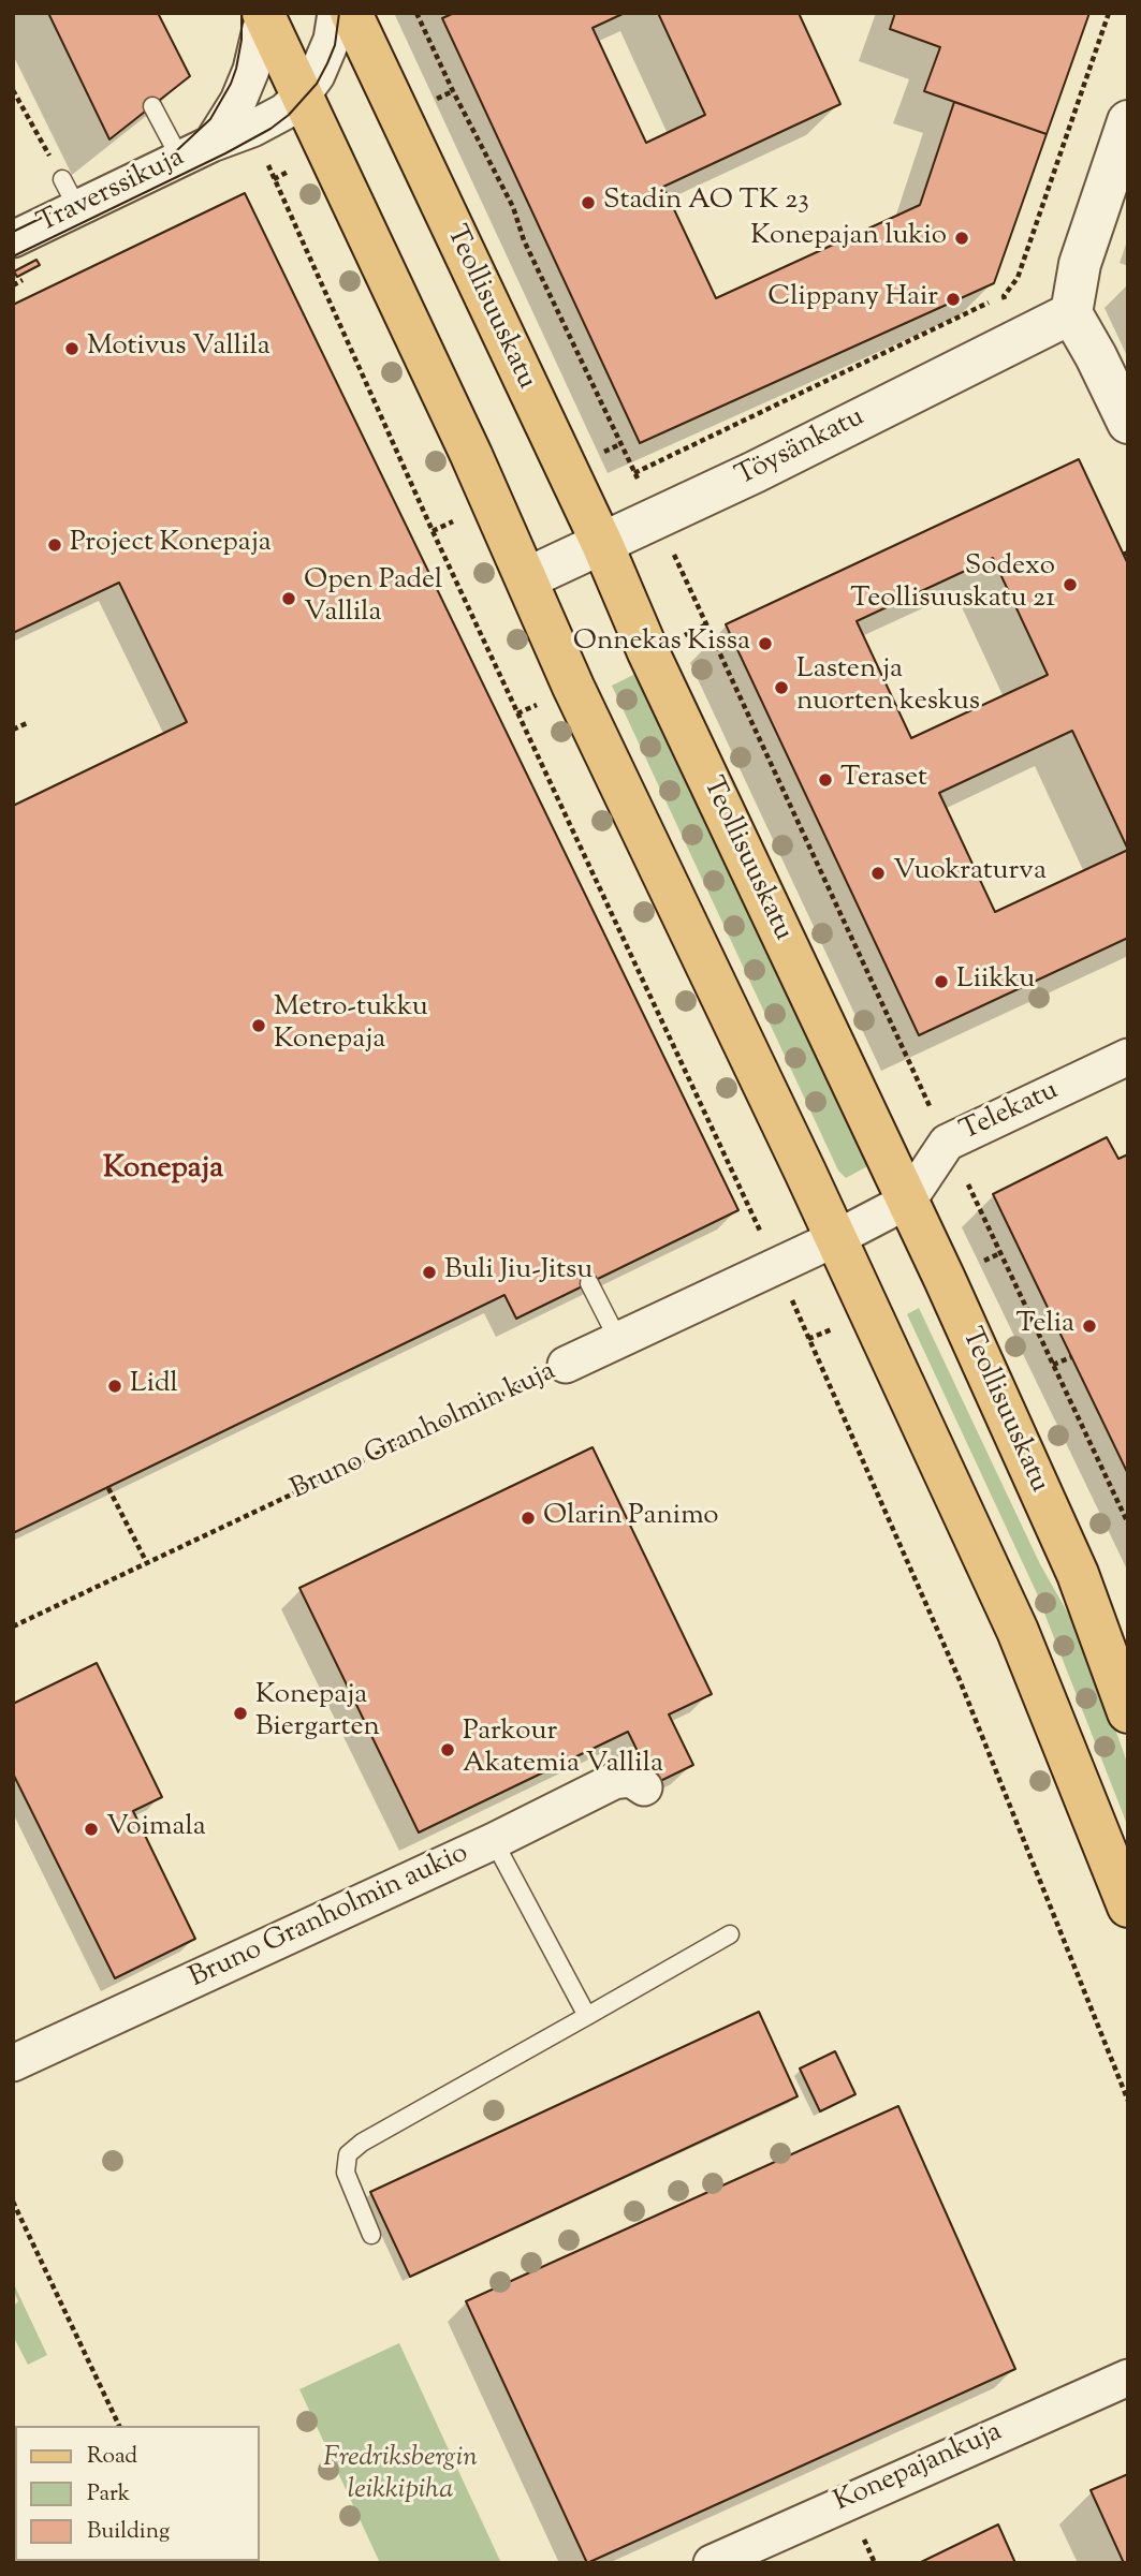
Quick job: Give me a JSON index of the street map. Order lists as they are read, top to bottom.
{
  "streets": {
    "main road": ["Teollisuuskatu"],
    "street": [
      "Traverssikuja",
      "Töysänkatu",
      "Telekatu",
      "Bruno Granholmin kuja",
      "Bruno Granholmin aukio",
      "Konepajankuja"
    ]
  },
  "crossings": [
    ["Teollisuuskatu", "Töysänkatu"],
    ["Teollisuuskatu", "Telekatu"],
    ["Telekatu", "Bruno Granholmin kuja"]
  ],
  "districts": ["Konepaja"],
  "parks": ["Fredriksbergin leikkipiha"],
  "places": [
    "Stadin AO TK 23",
    "Konepajan lukio",
    "Clippany Hair",
    "Motivus Vallila",
    "Project Konepaja",
    "Sodexo Teollisuuskatu 21",
    "Open Padel Vallila",
    "Onnekas Kissa",
    "Lasten ja nuorten keskus",
    "Teraset",
    "Vuokraturva",
    "Liikku",
    "Metro-tukku Konepaja",
    "Buli Jiu-Jitsu",
    "Telia",
    "Lidl",
    "Olarin Panimo",
    "Konepaja Biergarten",
    "Parkour Akatemia Vallila",
    "Voimala"
  ],
  "legend": ["Road", "Park", "Building"]
}
